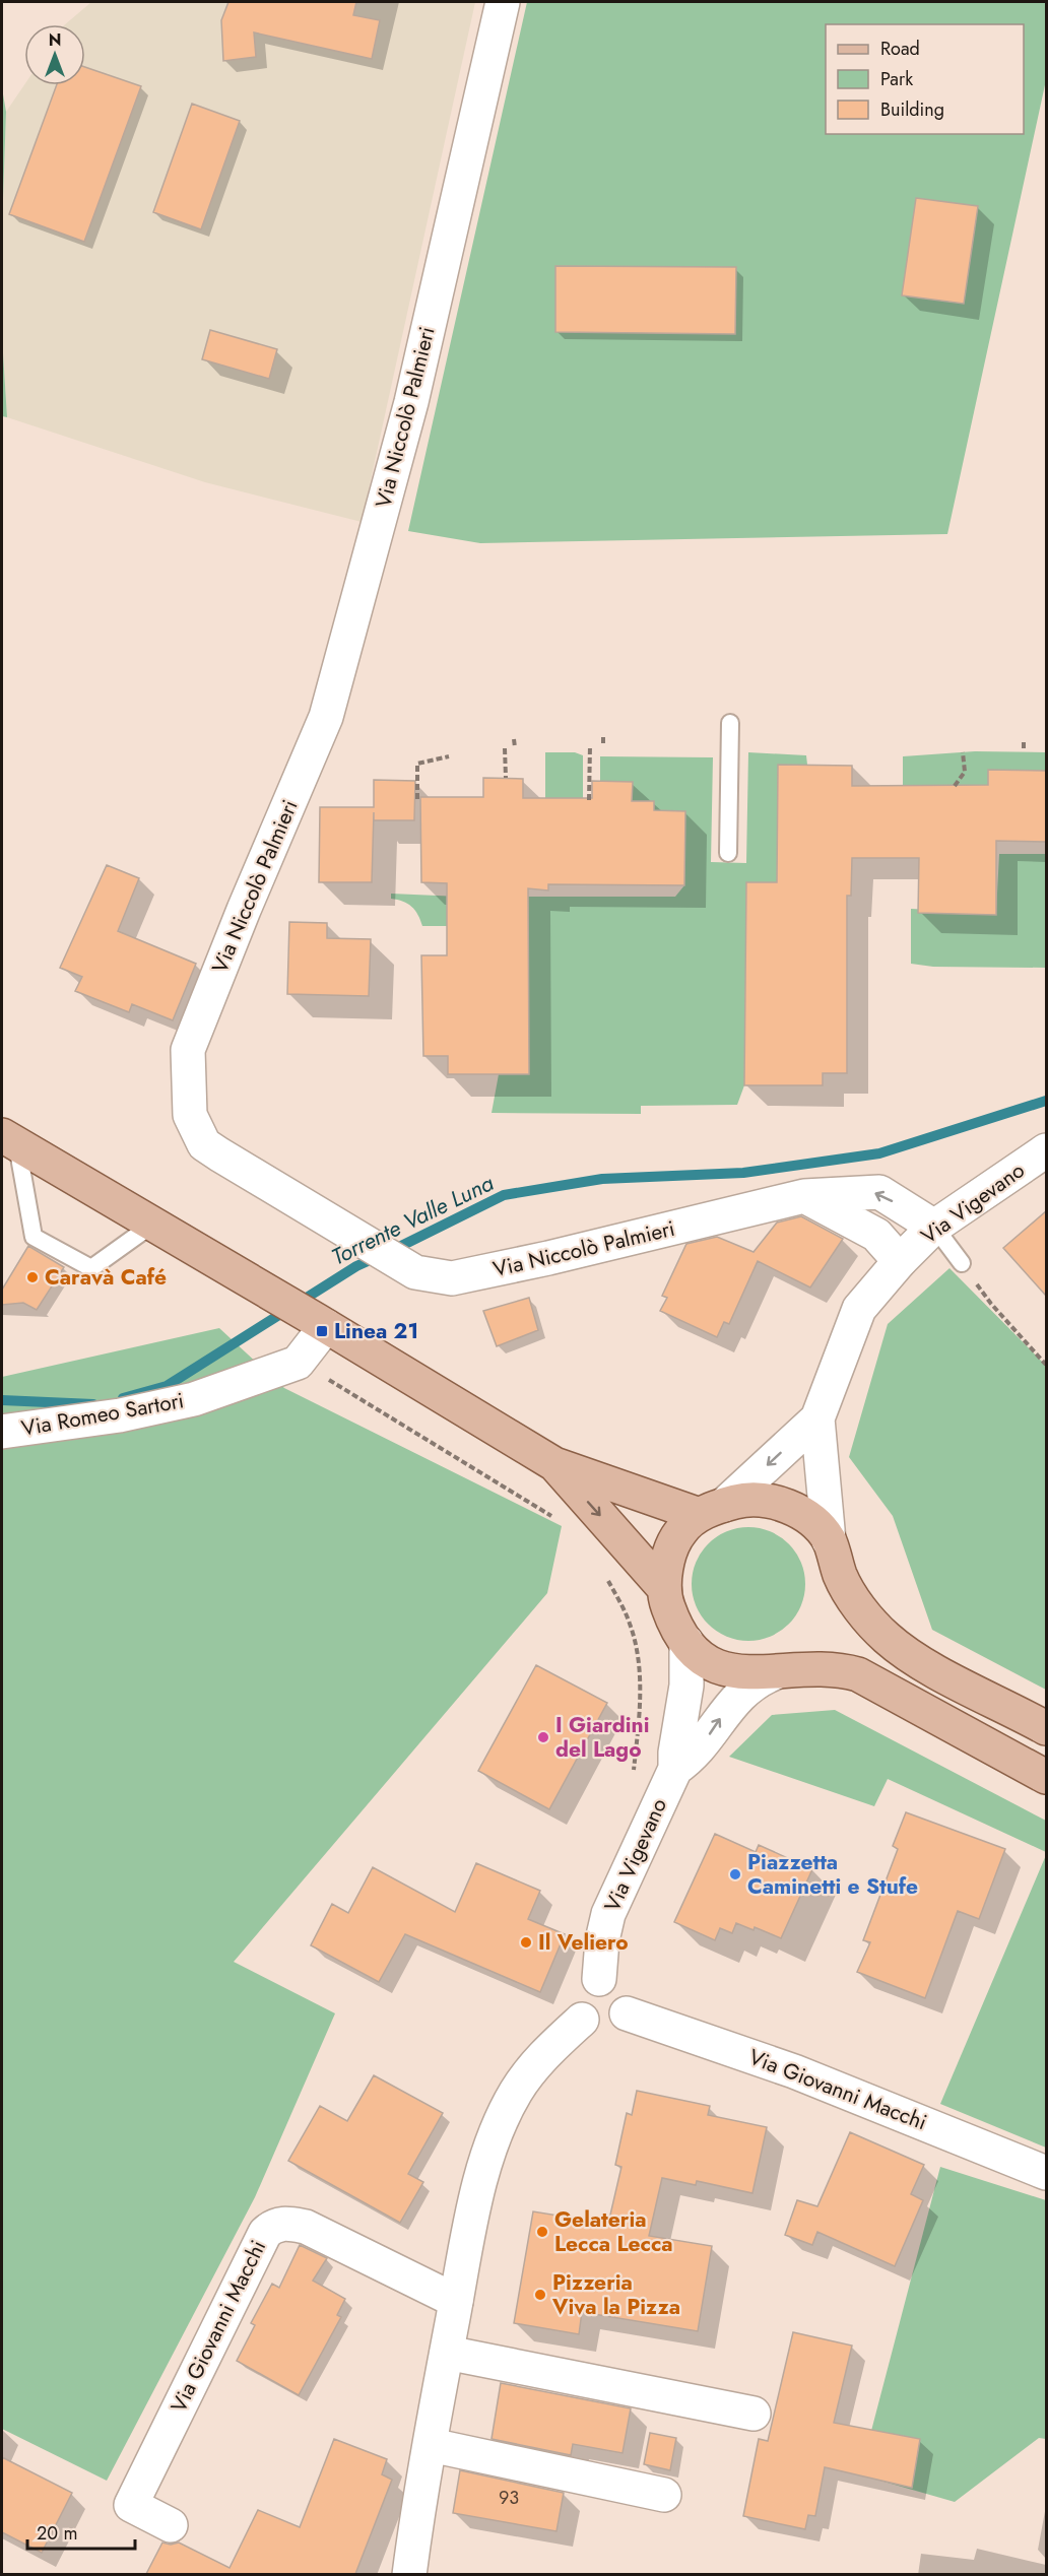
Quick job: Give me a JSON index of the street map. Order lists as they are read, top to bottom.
{
  "streets": {
    "street": [
      "Via Niccolò Palmieri",
      "Via Vigevano",
      "Via Romeo Sartori",
      "Via Giovanni Macchi"
    ]
  },
  "crossings": [
    ["Via Niccolò Palmieri", "Via Vigevano"],
    ["Via Vigevano", "Via Giovanni Macchi"]
  ],
  "water": ["Torrente Valle Luna"],
  "places": {
    "other": [
      "Caravà Café",
      "I Giardini del Lago",
      "Piazzetta Caminetti e Stufe",
      "Il Veliero",
      "Gelateria Lecca Lecca",
      "Pizzeria Viva la Pizza"
    ],
    "transit": ["Linea 21"]
  },
  "house_numbers": ["93"],
  "legend": ["Road", "Park", "Building"],
  "scale_bar": "20 m",
  "north": "top"
}
